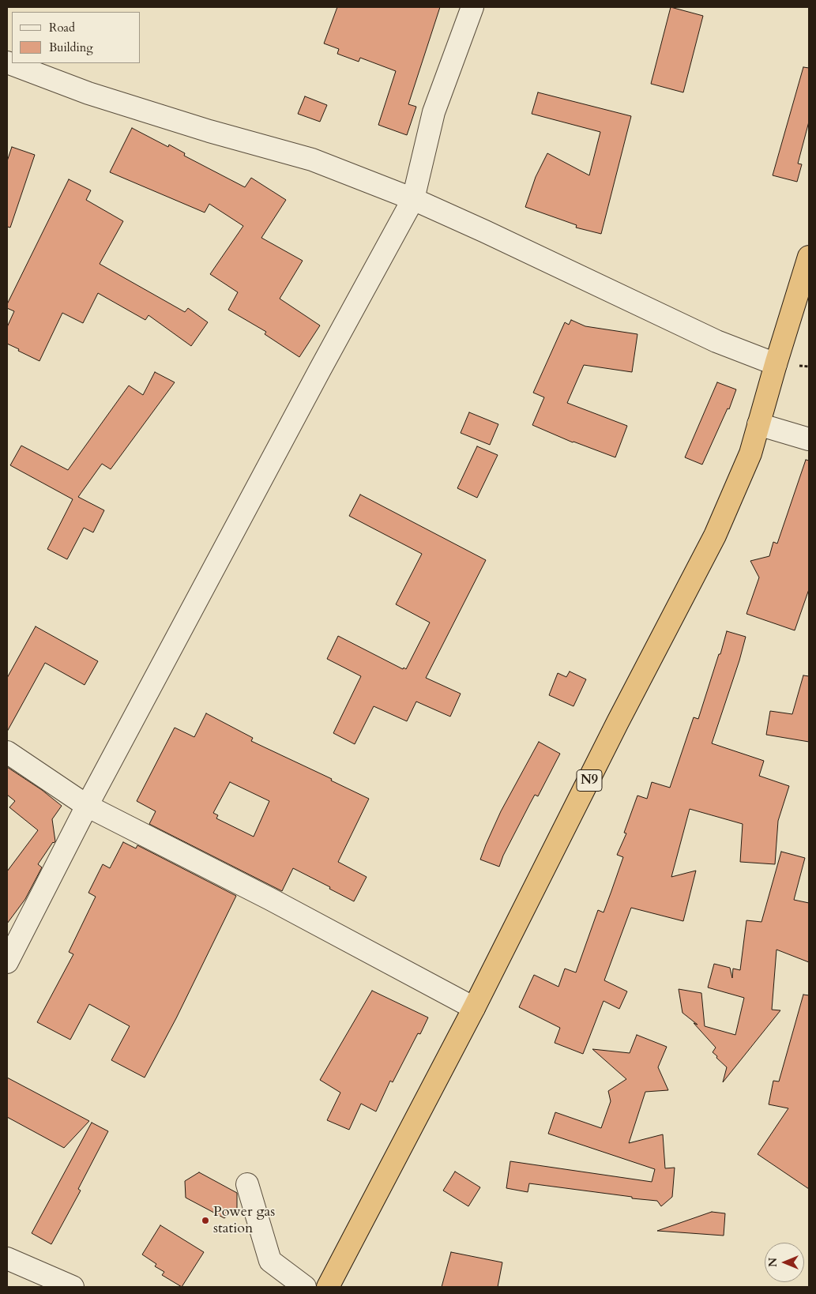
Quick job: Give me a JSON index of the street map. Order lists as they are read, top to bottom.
{
  "streets": {
    "highway": ["N9"]
  },
  "places": ["Power gas station"],
  "legend": ["Road", "Building"],
  "north": "left"
}
